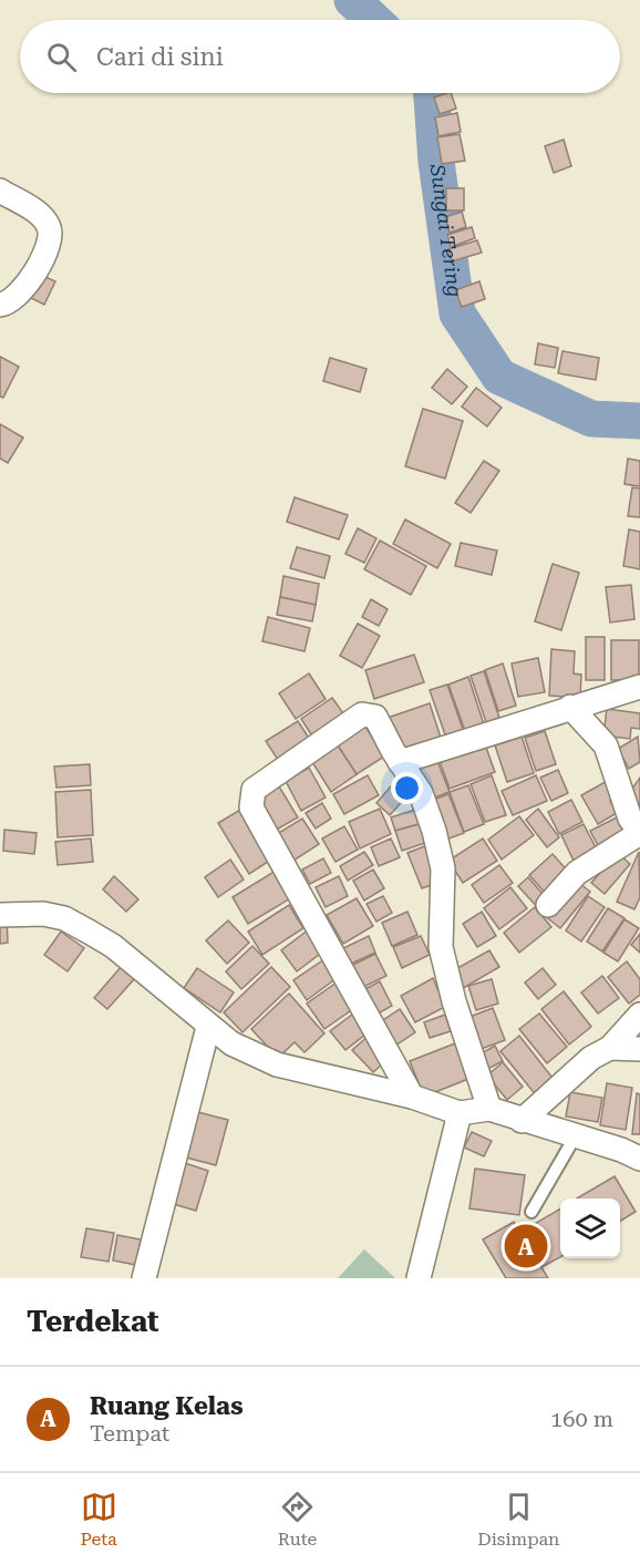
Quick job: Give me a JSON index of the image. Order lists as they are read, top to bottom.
{
  "water": ["Sungai Tering"],
  "page": {
    "search": "Cari di sini",
    "pins": "A",
    "heading": "Terdekat",
    "list": [
      {
        "mark": "A",
        "name": "Ruang Kelas",
        "note": "Tempat",
        "value": "160 m"
      }
    ],
    "nav": ["Peta", "Rute", "Disimpan"]
  }
}
